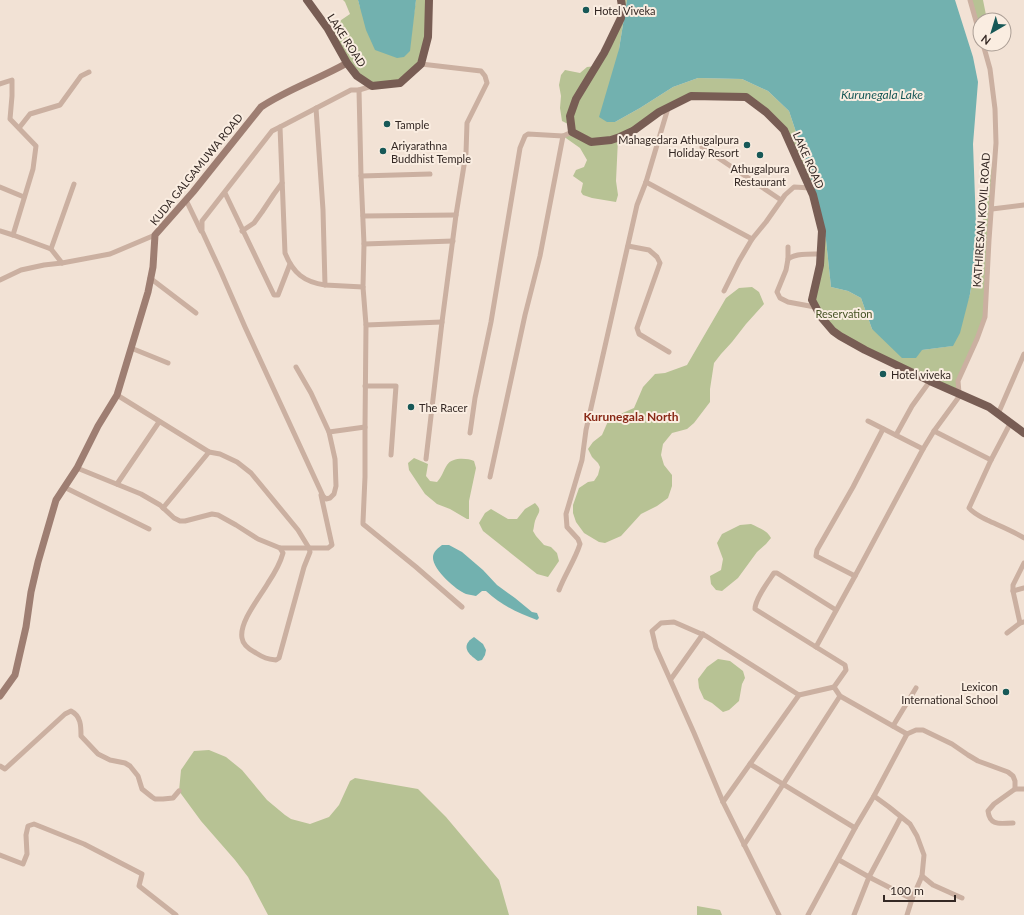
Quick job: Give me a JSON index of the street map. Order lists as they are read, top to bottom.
{
  "streets": {
    "main road": ["LAKE ROAD"],
    "street": ["KUDA GALGAMUWA ROAD", "KATHIRESAN KOVIL ROAD"]
  },
  "crossings": [
    ["LAKE ROAD", "KUDA GALGAMUWA ROAD"]
  ],
  "districts": ["Kurunegala North"],
  "water": ["Kurunegala Lake"],
  "parks": ["Reservation"],
  "places": [
    "Hotel Viveka",
    "Tample",
    "Mahagedara Athugalpura Holiday Resort",
    "Ariyarathna Buddhist Temple",
    "Athugalpura Restaurant",
    "Hotel viveka",
    "The Racer",
    "Lexicon International School"
  ],
  "scale_bar": "100 m",
  "north": "bottom left"
}
